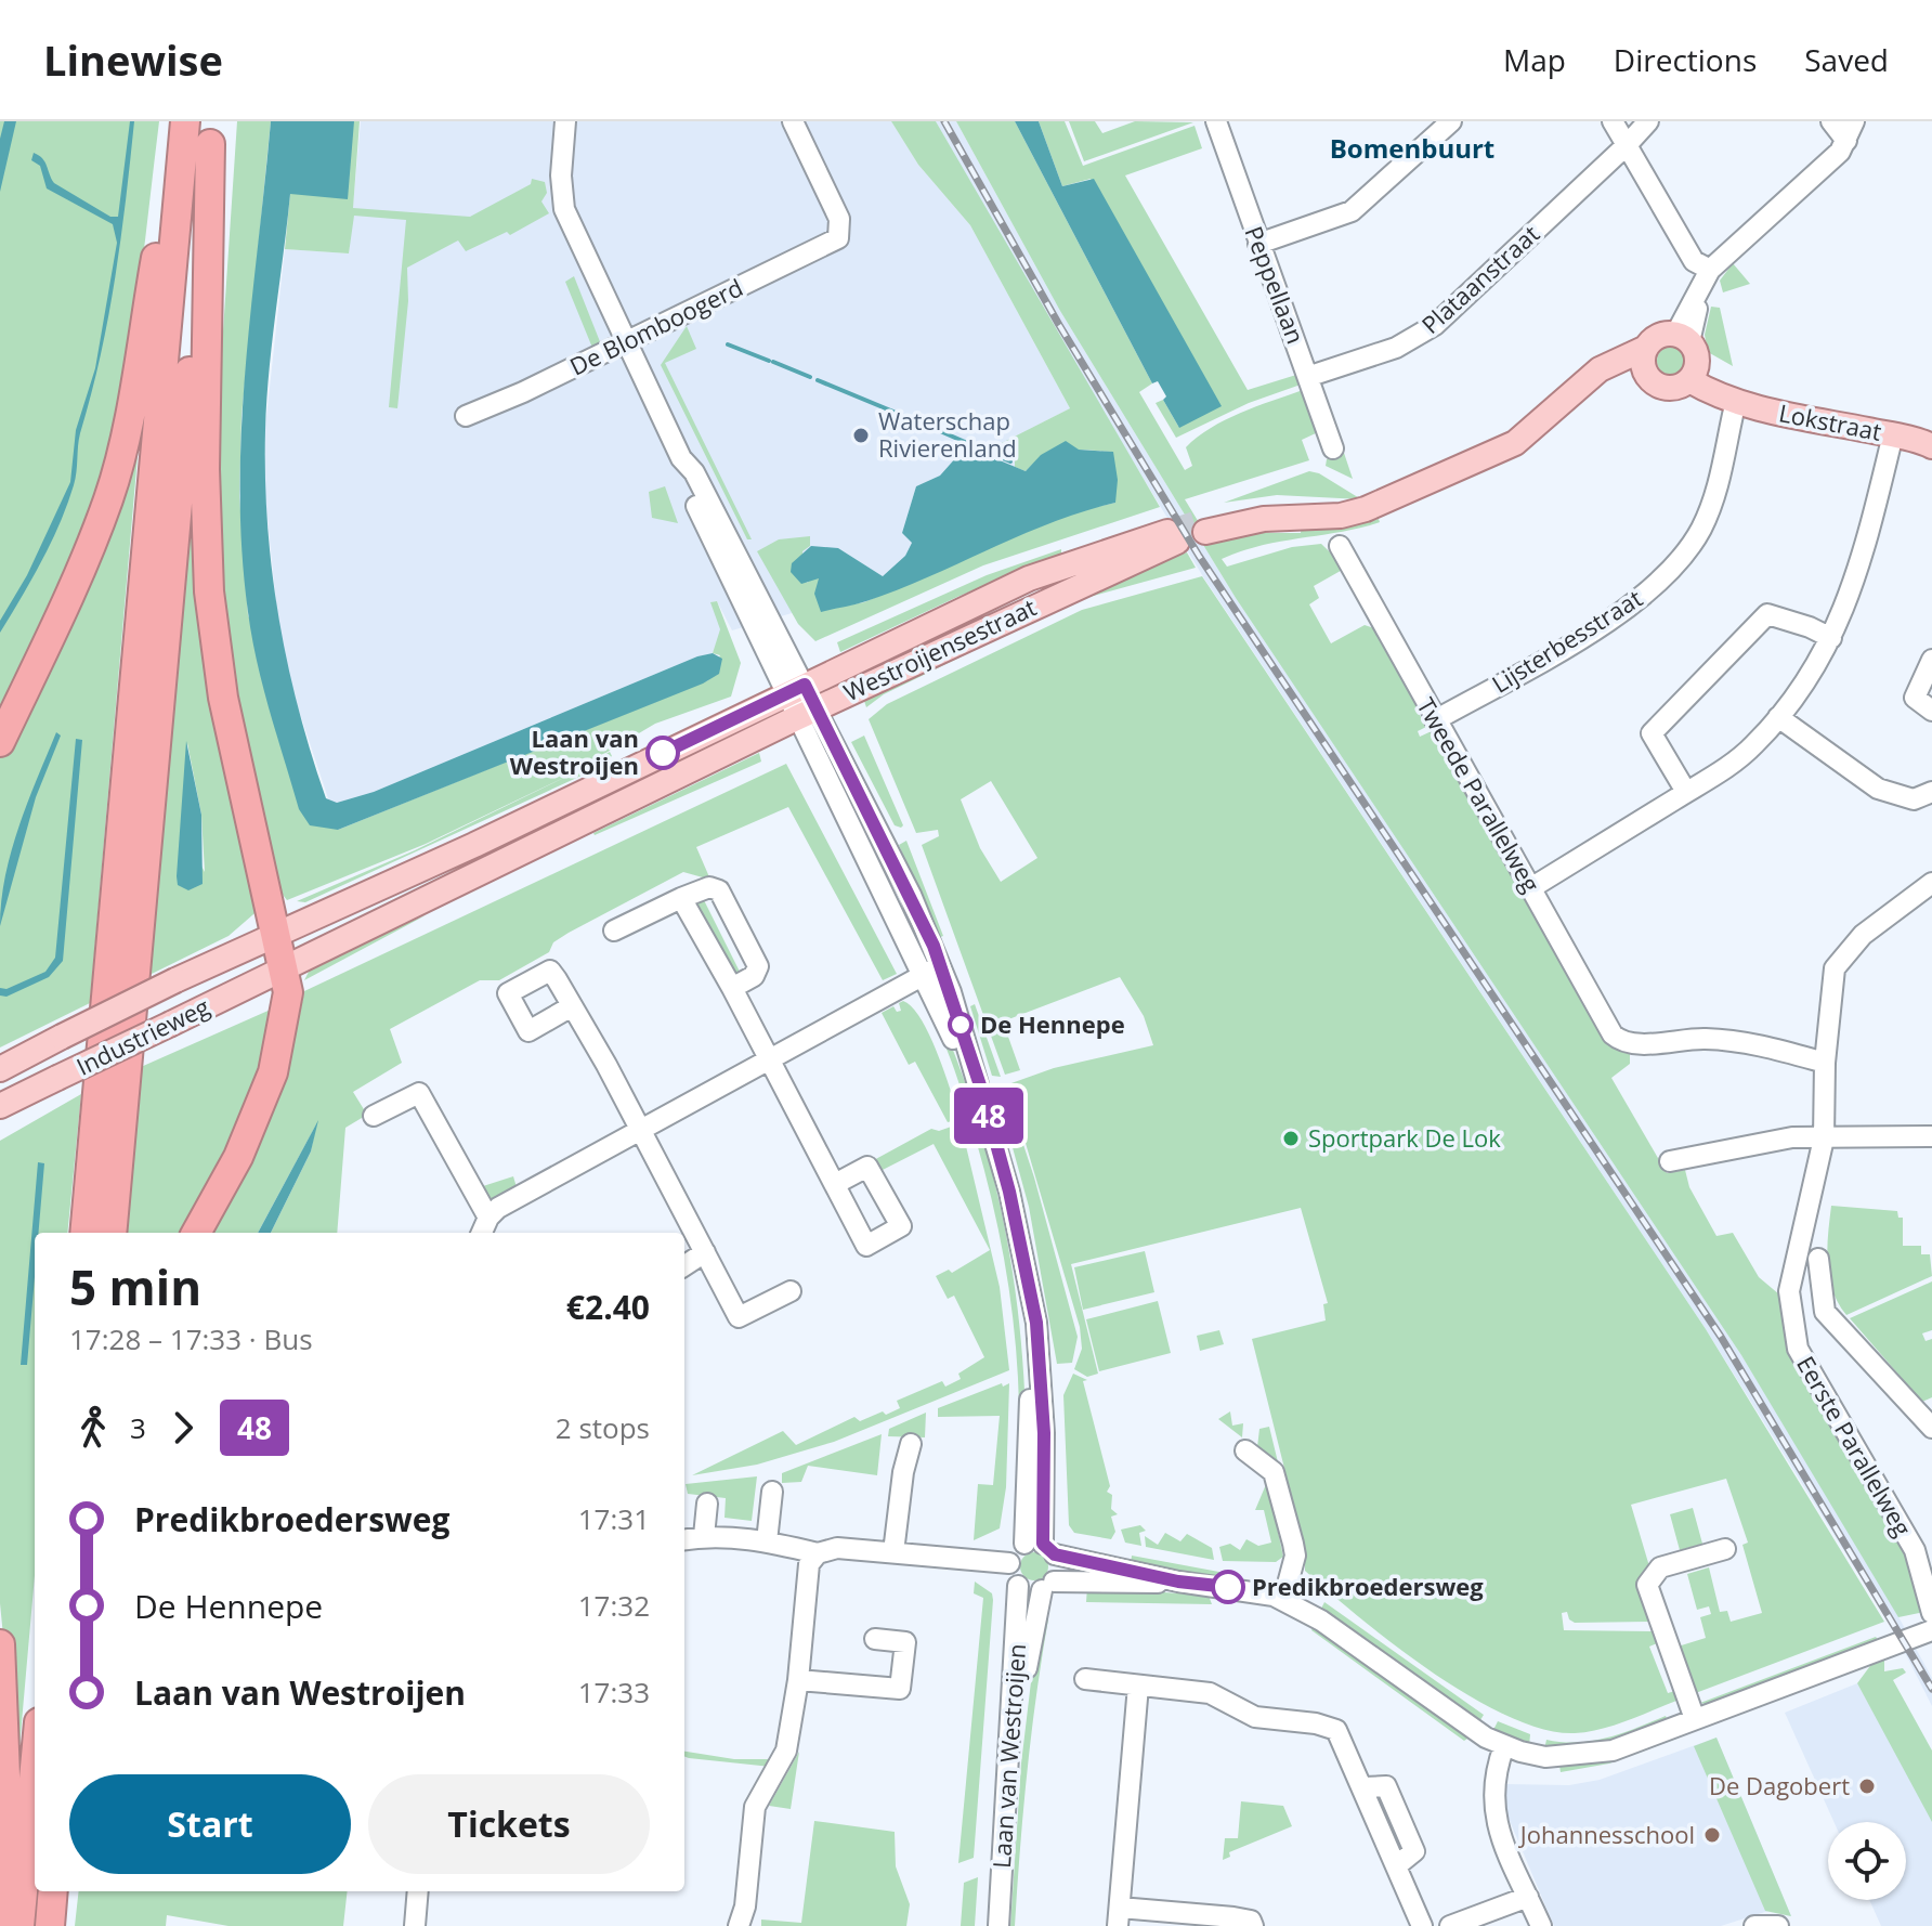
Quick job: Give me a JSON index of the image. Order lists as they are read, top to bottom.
{
  "streets": {
    "main road": ["Lokstraat", "Westroijensestraat", "Industrieweg"],
    "street": [
      "Plataanstraat",
      "Peppellaan",
      "De Blomboogerd",
      "Lijsterbesstraat",
      "Tweede Parallelweg",
      "Eerste Parallelweg",
      "Laan van Westroijen"
    ]
  },
  "crossings": [
    ["Plataanstraat", "Peppellaan"],
    ["Lokstraat", "Lijsterbesstraat"],
    ["Lijsterbesstraat", "Tweede Parallelweg"],
    ["Westroijensestraat", "Industrieweg"],
    ["Tweede Parallelweg", "Eerste Parallelweg"]
  ],
  "districts": ["Bomenbuurt"],
  "places": [
    "Waterschap Rivierenland",
    "Laan van Westroijen",
    "De Hennepe",
    "Sportpark De Lok",
    "Predikbroedersweg",
    "De Dagobert",
    "Johannesschool"
  ],
  "lines": ["bus line 48"],
  "page": {
    "header": "Linewise",
    "nav": ["Map", "Directions", "Saved"],
    "on_map": "48",
    "heading": ["5 min", "17:28 – 17:33 · Bus", "€2.40"],
    "legs": ["3", "48", "2 stops"],
    "list": [
      {
        "name": "Predikbroedersweg",
        "value": "17:31"
      },
      {
        "name": "De Hennepe",
        "value": "17:32"
      },
      {
        "name": "Laan van Westroijen",
        "value": "17:33"
      }
    ],
    "buttons": ["Start", "Tickets"]
  }
}
